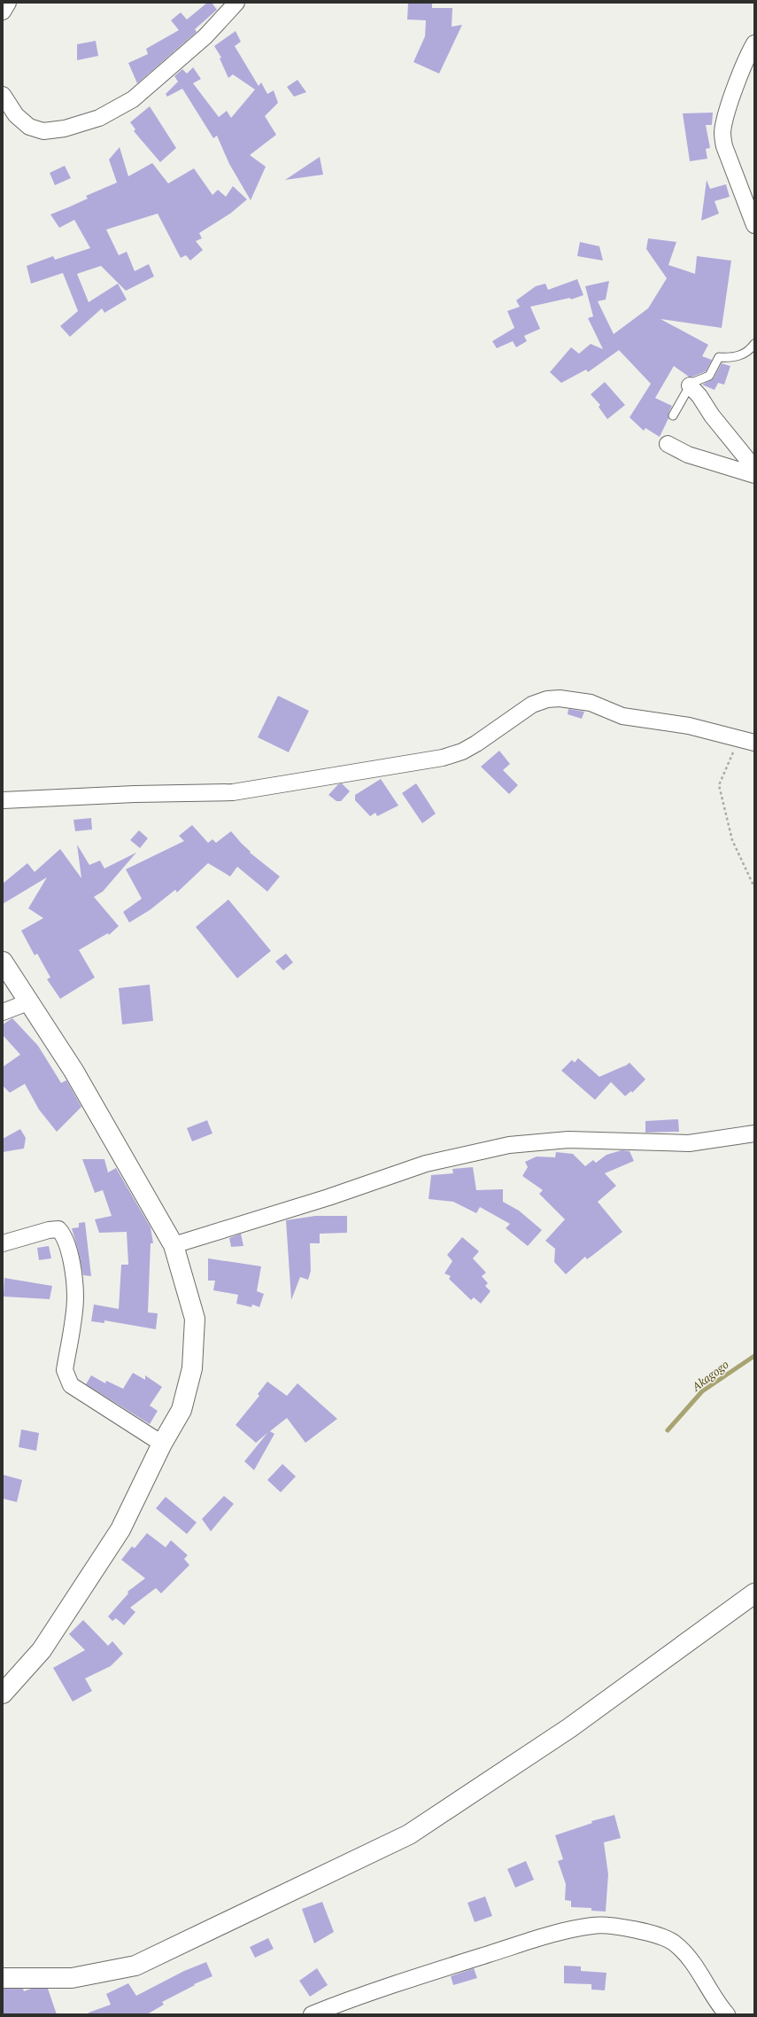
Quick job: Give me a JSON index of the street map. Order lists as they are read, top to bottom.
{
  "water": ["Akagogo"]
}
